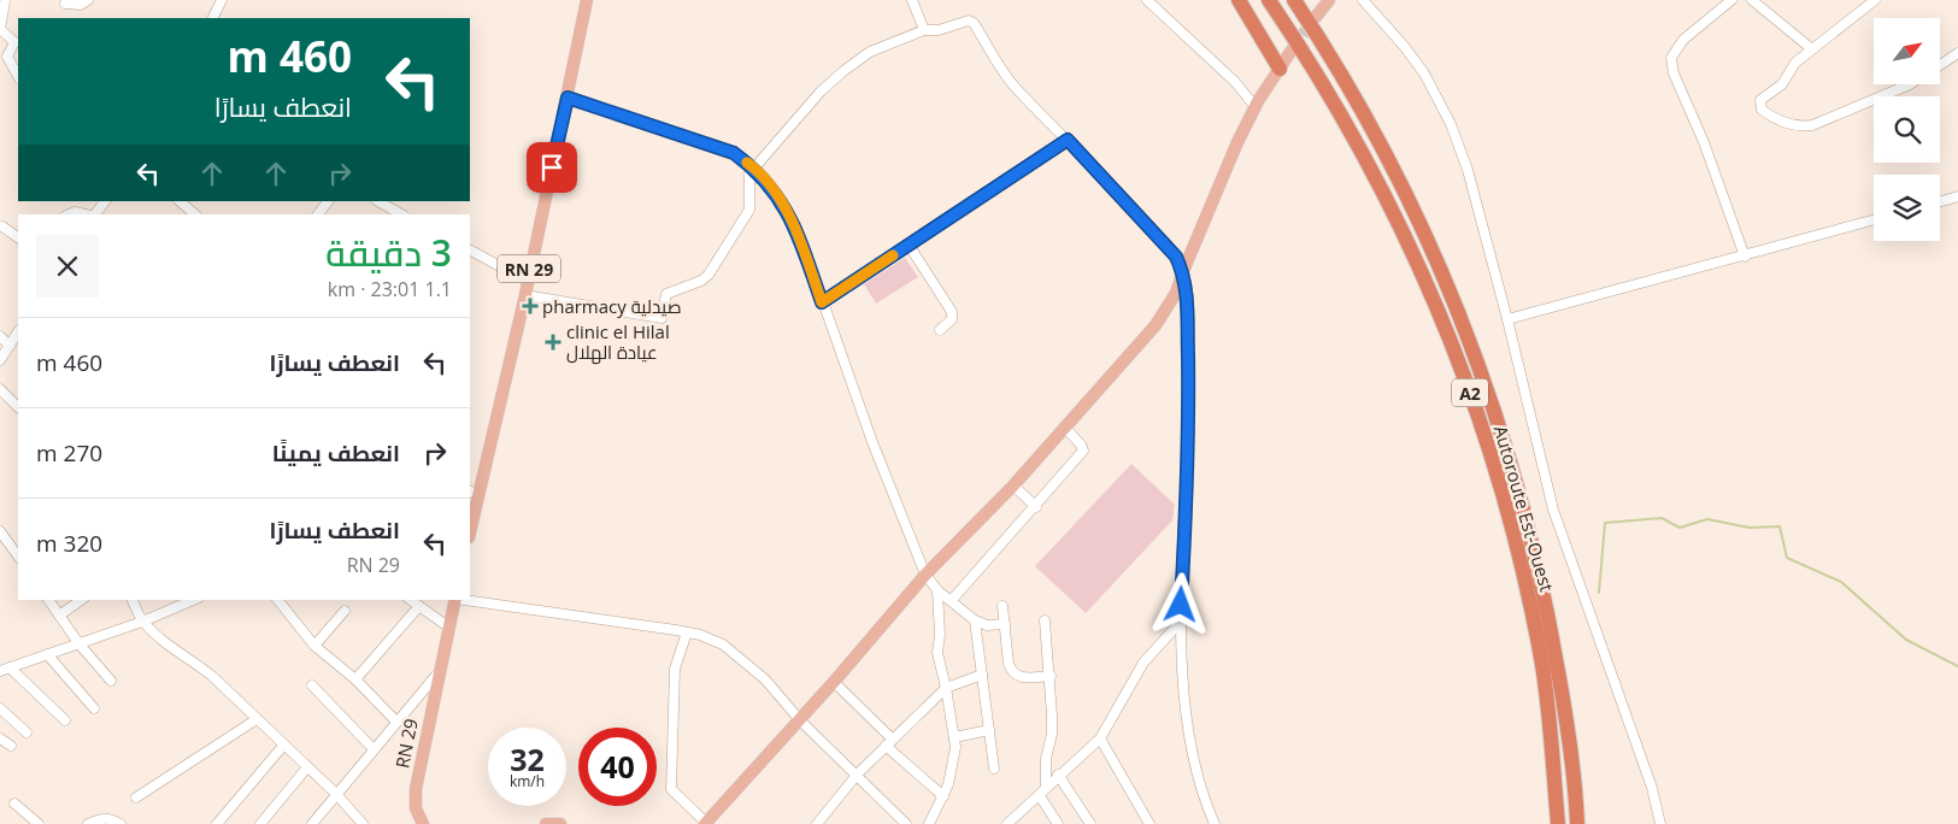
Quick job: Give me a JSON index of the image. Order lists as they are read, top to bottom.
{
  "streets": {
    "highway": ["A2", "Autoroute Est-Ouest"],
    "main road": ["RN 29"]
  },
  "places": {
    "health": ["pharmacy صيدلية", "clinic el Hilal عيادة الهلال"]
  },
  "north": "top right",
  "page": {
    "turn": ["460 m", "انعطف يسارًا"],
    "heading": ["3 دقيقة", "1.1 km · 23:01"],
    "list": [
      {
        "name": "انعطف يسارًا",
        "value": "460 m"
      },
      {
        "name": "انعطف يمينًا",
        "value": "270 m"
      },
      {
        "name": "انعطف يسارًا",
        "note": "RN 29",
        "value": "320 m"
      }
    ],
    "speed": "32 km/h",
    "limit": "40"
  }
}
